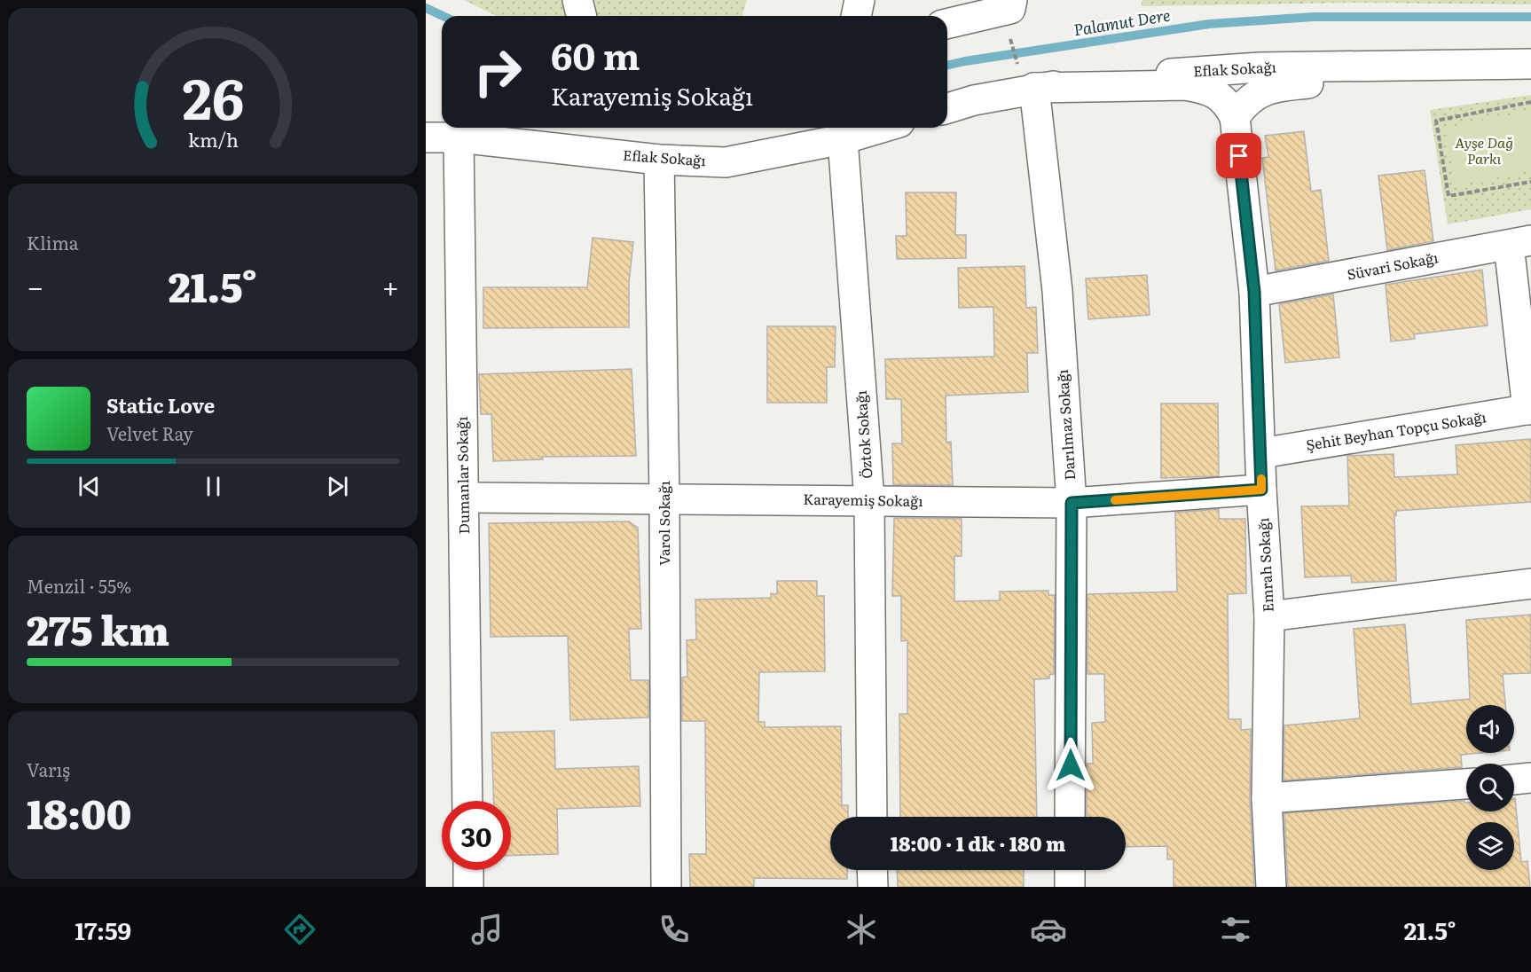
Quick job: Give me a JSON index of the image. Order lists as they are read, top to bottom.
{
  "streets": {
    "street": [
      "Eflak Sokağı",
      "Süvari Sokağı",
      "Darılmaz Sokağı",
      "Şehit Beyhan Topçu Sokağı",
      "Öztok Sokağı",
      "Dumanlar Sokağı",
      "Karayemiş Sokağı",
      "Varol Sokağı",
      "Emrah Sokağı"
    ]
  },
  "crossings": [
    ["Eflak Sokağı", "Darılmaz Sokağı"],
    ["Eflak Sokağı", "Öztok Sokağı"],
    ["Eflak Sokağı", "Dumanlar Sokağı"],
    ["Eflak Sokağı", "Varol Sokağı"],
    ["Süvari Sokağı", "Emrah Sokağı"],
    ["Darılmaz Sokağı", "Karayemiş Sokağı"],
    ["Şehit Beyhan Topçu Sokağı", "Emrah Sokağı"],
    ["Öztok Sokağı", "Karayemiş Sokağı"],
    ["Dumanlar Sokağı", "Karayemiş Sokağı"],
    ["Karayemiş Sokağı", "Varol Sokağı"],
    ["Karayemiş Sokağı", "Emrah Sokağı"]
  ],
  "water": ["Palamut Dere"],
  "parks": ["Ayşe Dağ Parkı"],
  "page": {
    "turn": ["60 m", "Karayemiş Sokağı"],
    "tile": [
      "Klima",
      ["Menzil · 55%", "275 km"],
      ["Varış", "18:00"]
    ],
    "heat": ["−", "21.5°", "+"],
    "song": ["Static Love", "Velvet Ray"],
    "limit": "30",
    "trip": "18:00 · 1 dk · 180 m",
    "tabs": ["17:59", "21.5°"],
    "gauge": ["26", "km/h"]
  }
}
